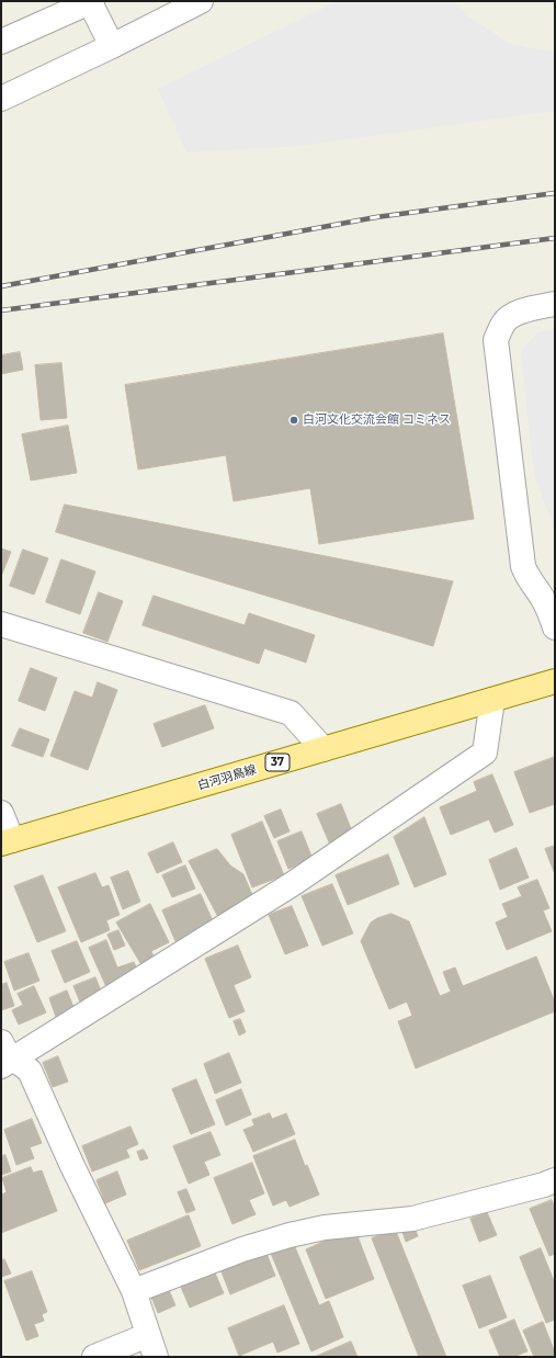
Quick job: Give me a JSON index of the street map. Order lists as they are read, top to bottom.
{
  "streets": {
    "main road": ["37", "白河羽鳥線"]
  },
  "places": ["白河文化交流会館 コミネス"]
}
